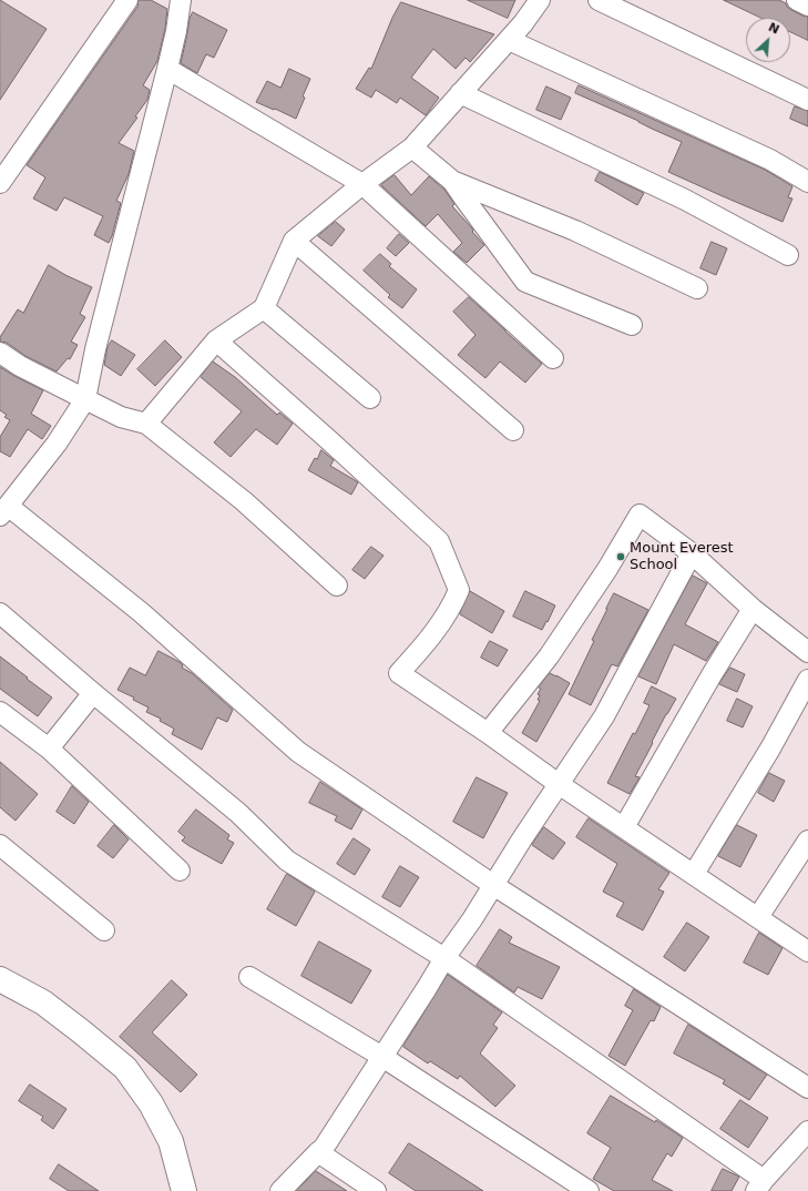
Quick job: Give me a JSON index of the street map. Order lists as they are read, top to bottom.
{
  "places": ["Mount Everest School"],
  "north": "top right"
}
